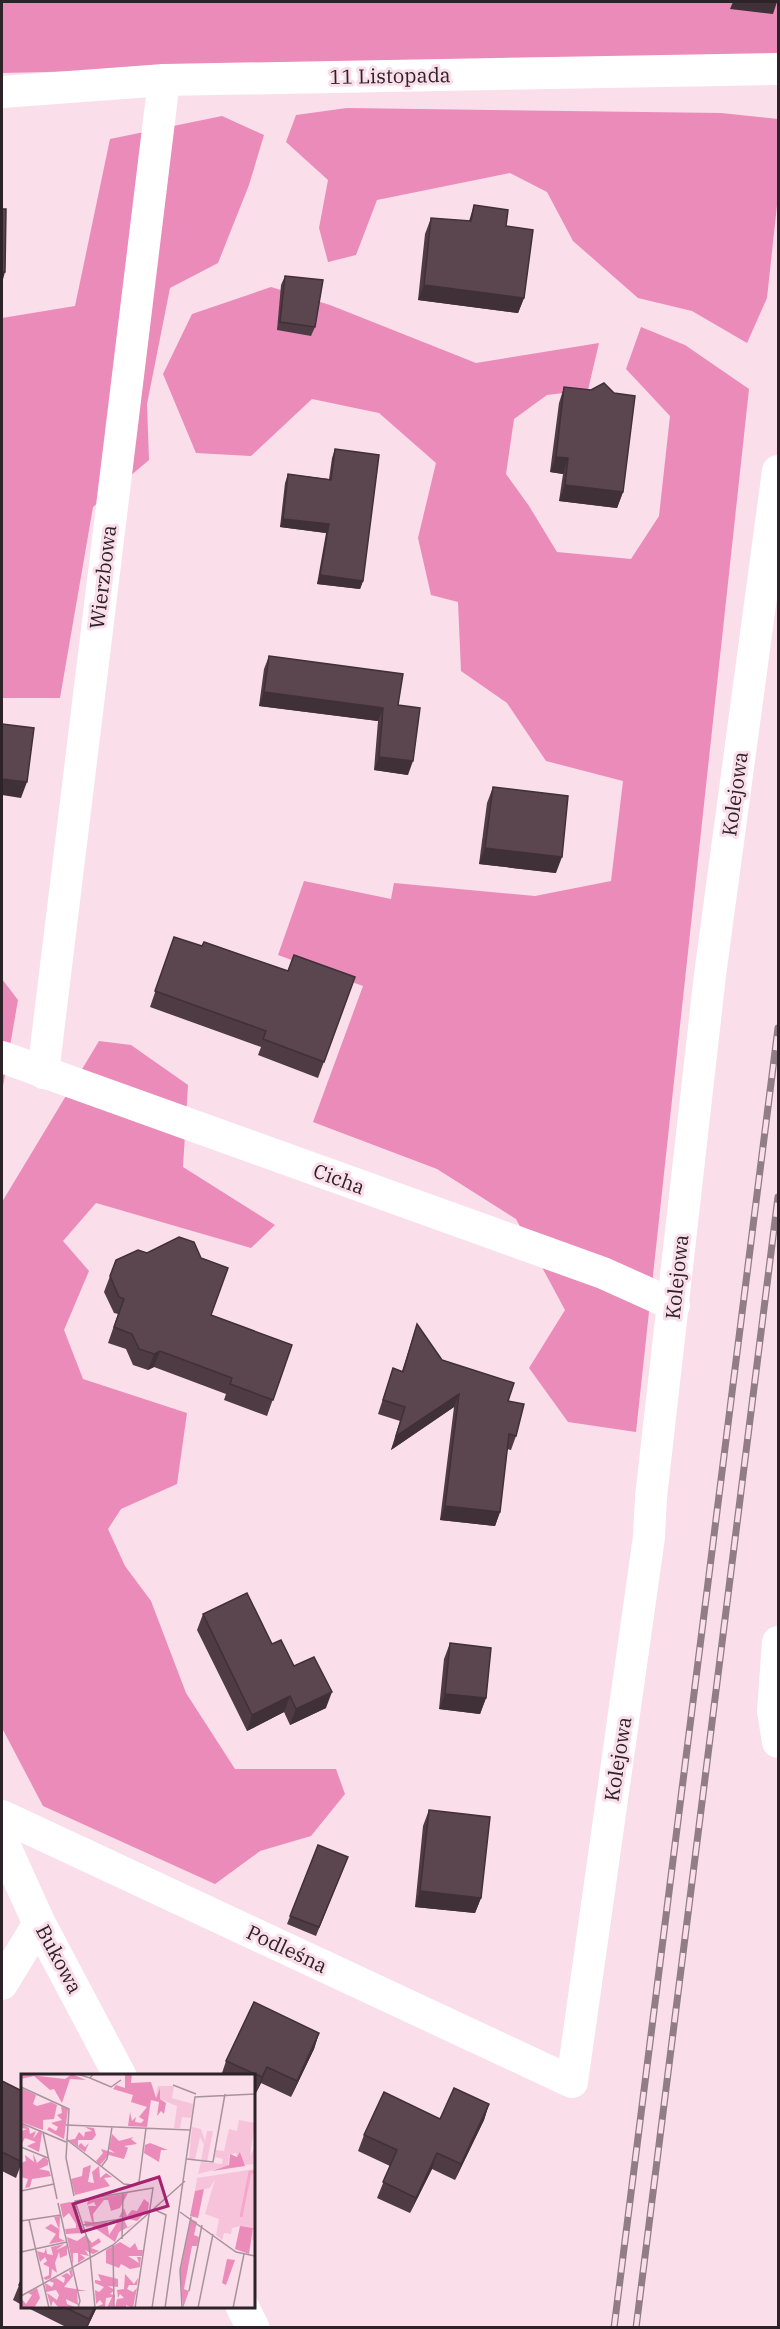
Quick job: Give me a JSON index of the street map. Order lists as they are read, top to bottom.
{
  "streets": {
    "street": [
      "11 Listopada",
      "Wierzbowa",
      "Kolejowa",
      "Cicha",
      "Podleśna",
      "Bukowa"
    ]
  },
  "crossings": [
    ["11 Listopada", "Wierzbowa"],
    ["Wierzbowa", "Cicha"],
    ["Kolejowa", "Cicha"],
    ["Kolejowa", "Podleśna"]
  ]
}
